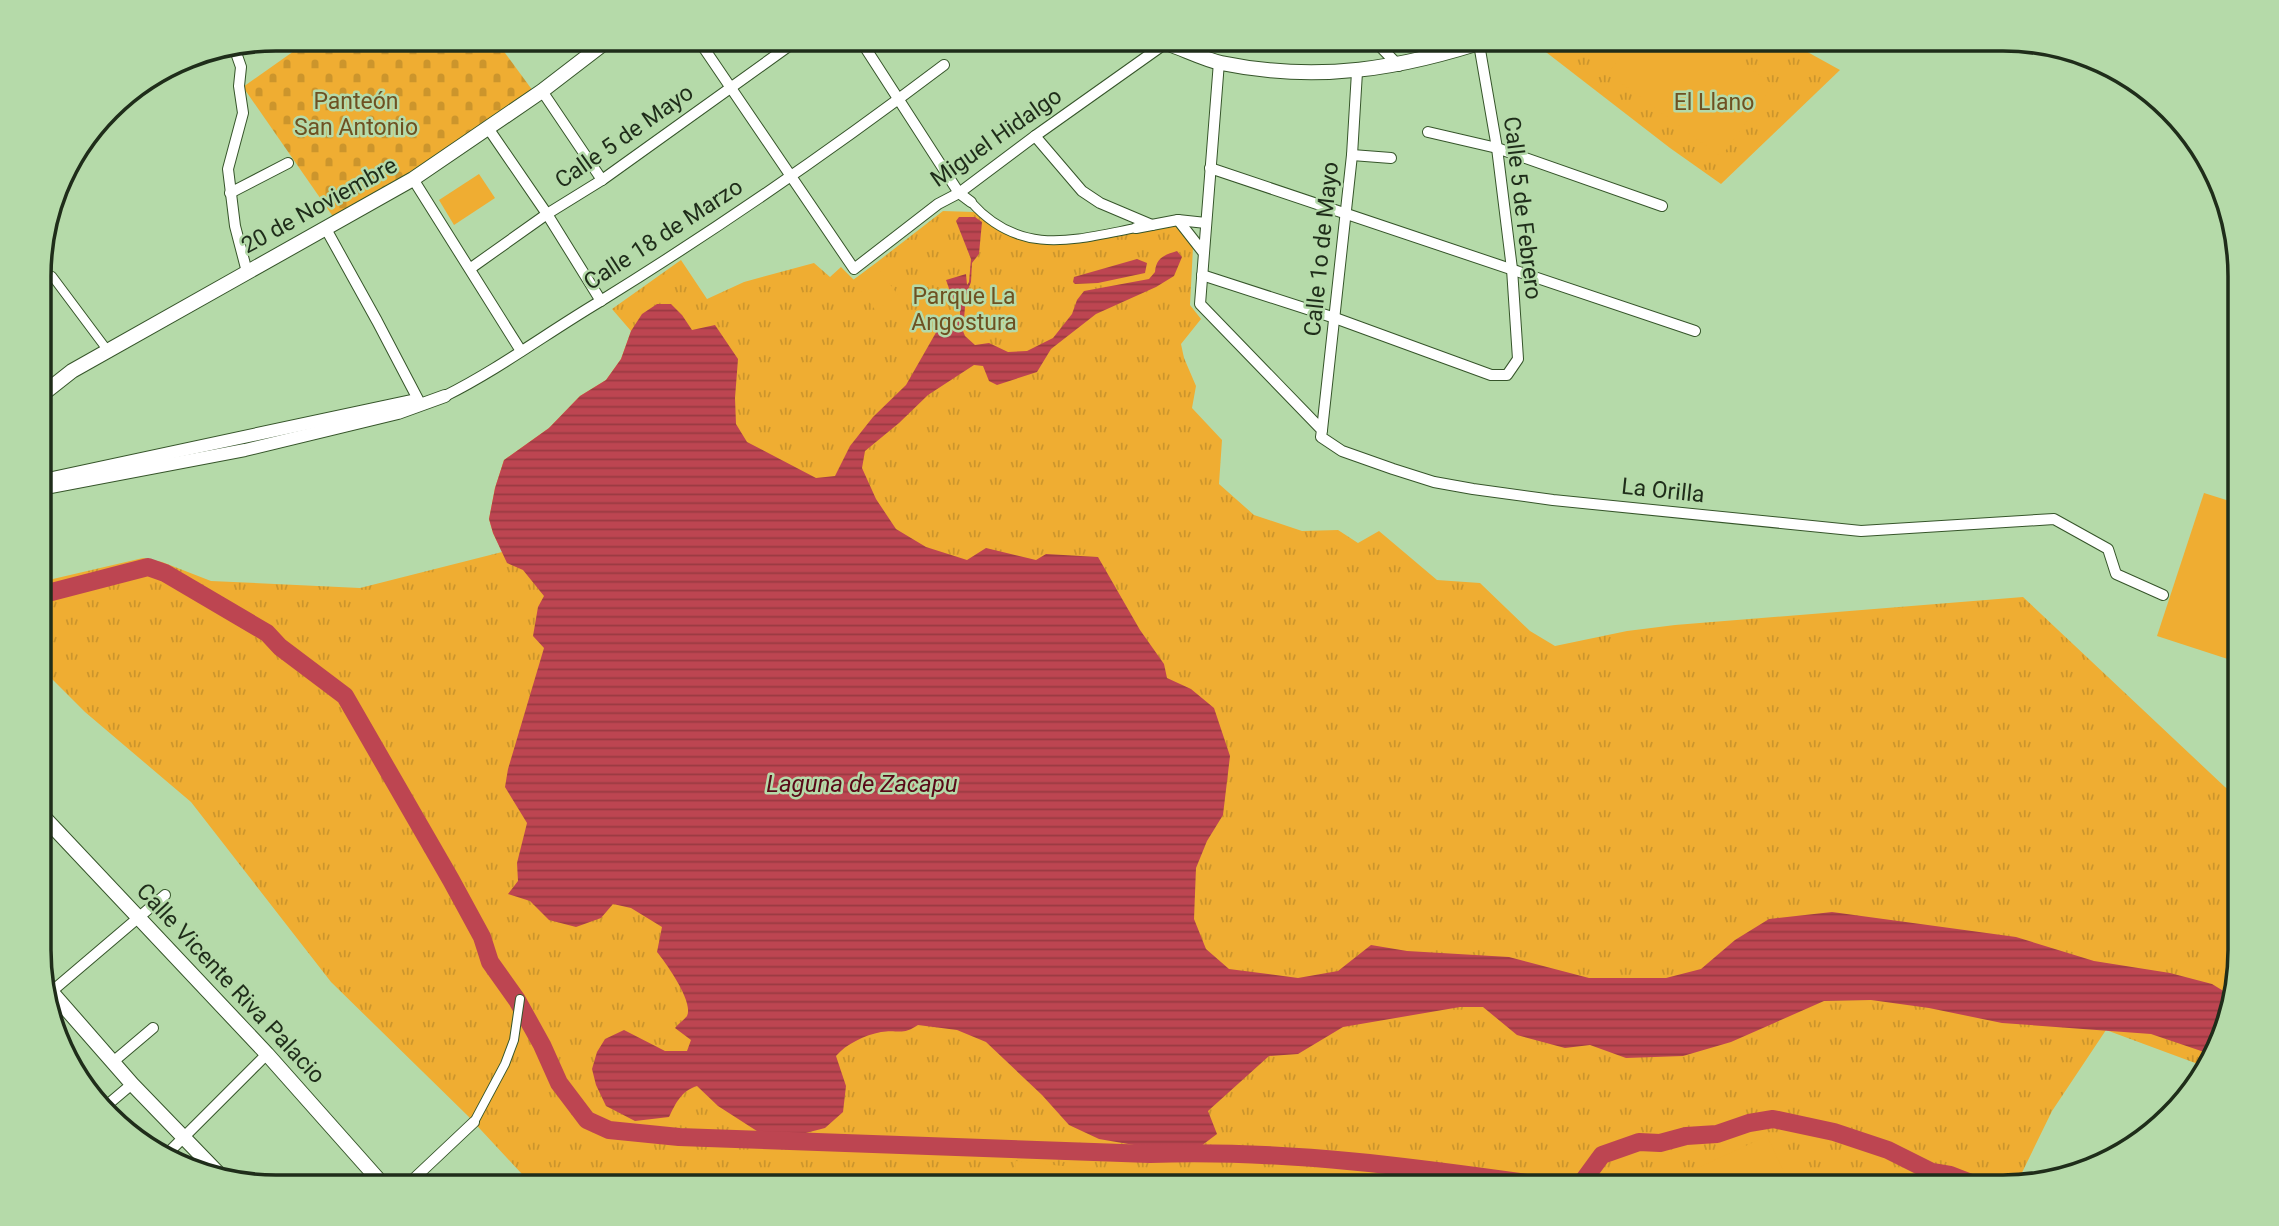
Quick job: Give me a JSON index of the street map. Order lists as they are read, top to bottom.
{
  "streets": {
    "main road": ["20 de Noviembre", "Calle Vicente Riva Palacio"],
    "street": [
      "Calle 5 de Mayo",
      "Miguel Hidalgo",
      "Calle 5 de Febrero",
      "Calle 18 de Marzo",
      "Calle 1o de Mayo",
      "La Orilla"
    ]
  },
  "crossings": [
    ["Miguel Hidalgo", "Calle 18 de Marzo"],
    ["Calle 5 de Febrero", "Calle 1o de Mayo"],
    ["Calle 1o de Mayo", "La Orilla"]
  ],
  "water": ["Laguna de Zacapu"],
  "parks": ["Panteón San Antonio", "El Llano", "Parque La Angostura"]
}
